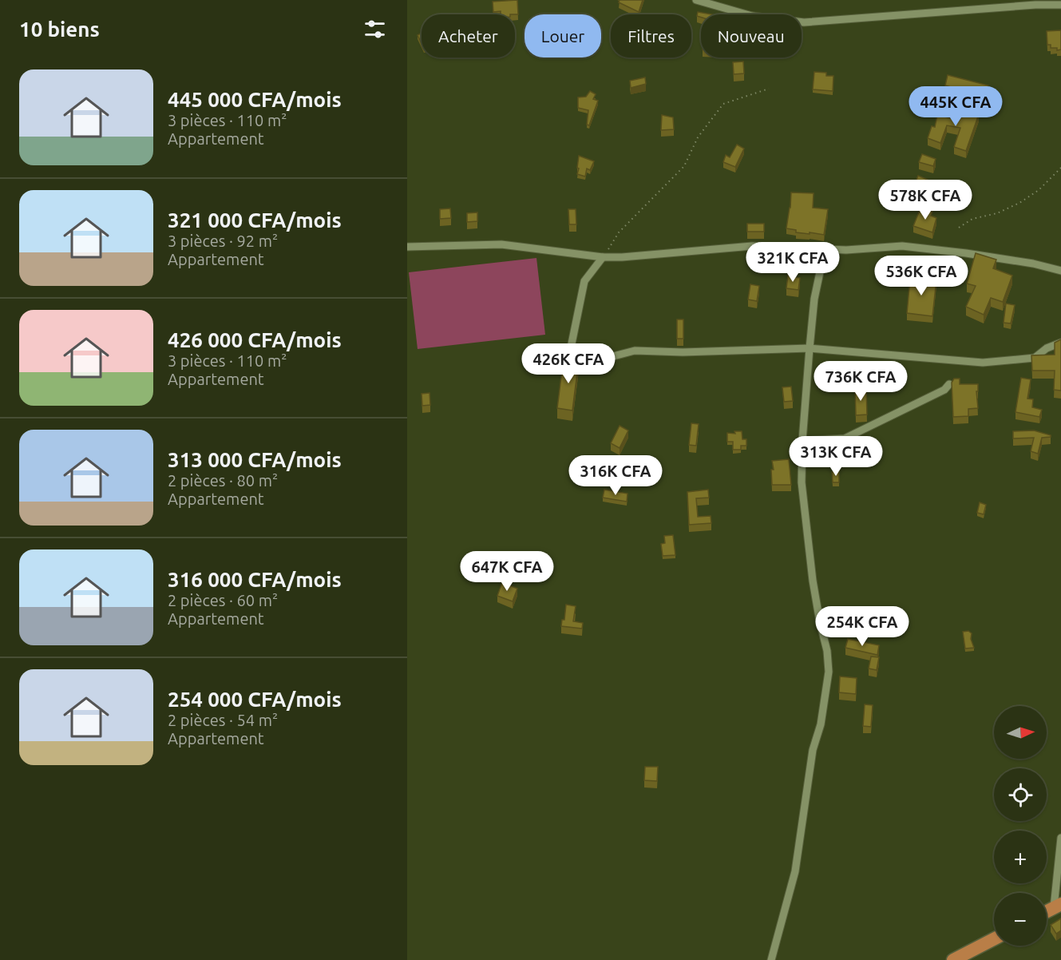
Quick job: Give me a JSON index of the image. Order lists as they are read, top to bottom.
{
  "north": "right",
  "page": {
    "heading": "10 biens",
    "chip": [
      "Acheter",
      "Louer",
      "Filtres",
      "Nouveau"
    ],
    "list": [
      {
        "name": "445 000 CFA/mois",
        "note": "3 pièces · 110 m² · Appartement"
      },
      {
        "name": "321 000 CFA/mois",
        "note": "3 pièces · 92 m² · Appartement"
      },
      {
        "name": "426 000 CFA/mois",
        "note": "3 pièces · 110 m² · Appartement"
      },
      {
        "name": "313 000 CFA/mois",
        "note": "2 pièces · 80 m² · Appartement"
      },
      {
        "name": "316 000 CFA/mois",
        "note": "2 pièces · 60 m² · Appartement"
      },
      {
        "name": "254 000 CFA/mois",
        "note": "2 pièces · 54 m² · Appartement"
      }
    ],
    "price": [
      "445K CFA",
      "578K CFA",
      "321K CFA",
      "536K CFA",
      "426K CFA",
      "736K CFA",
      "313K CFA",
      "316K CFA",
      "647K CFA",
      "254K CFA"
    ],
    "map_buttons": ["+", "−"]
  }
}
